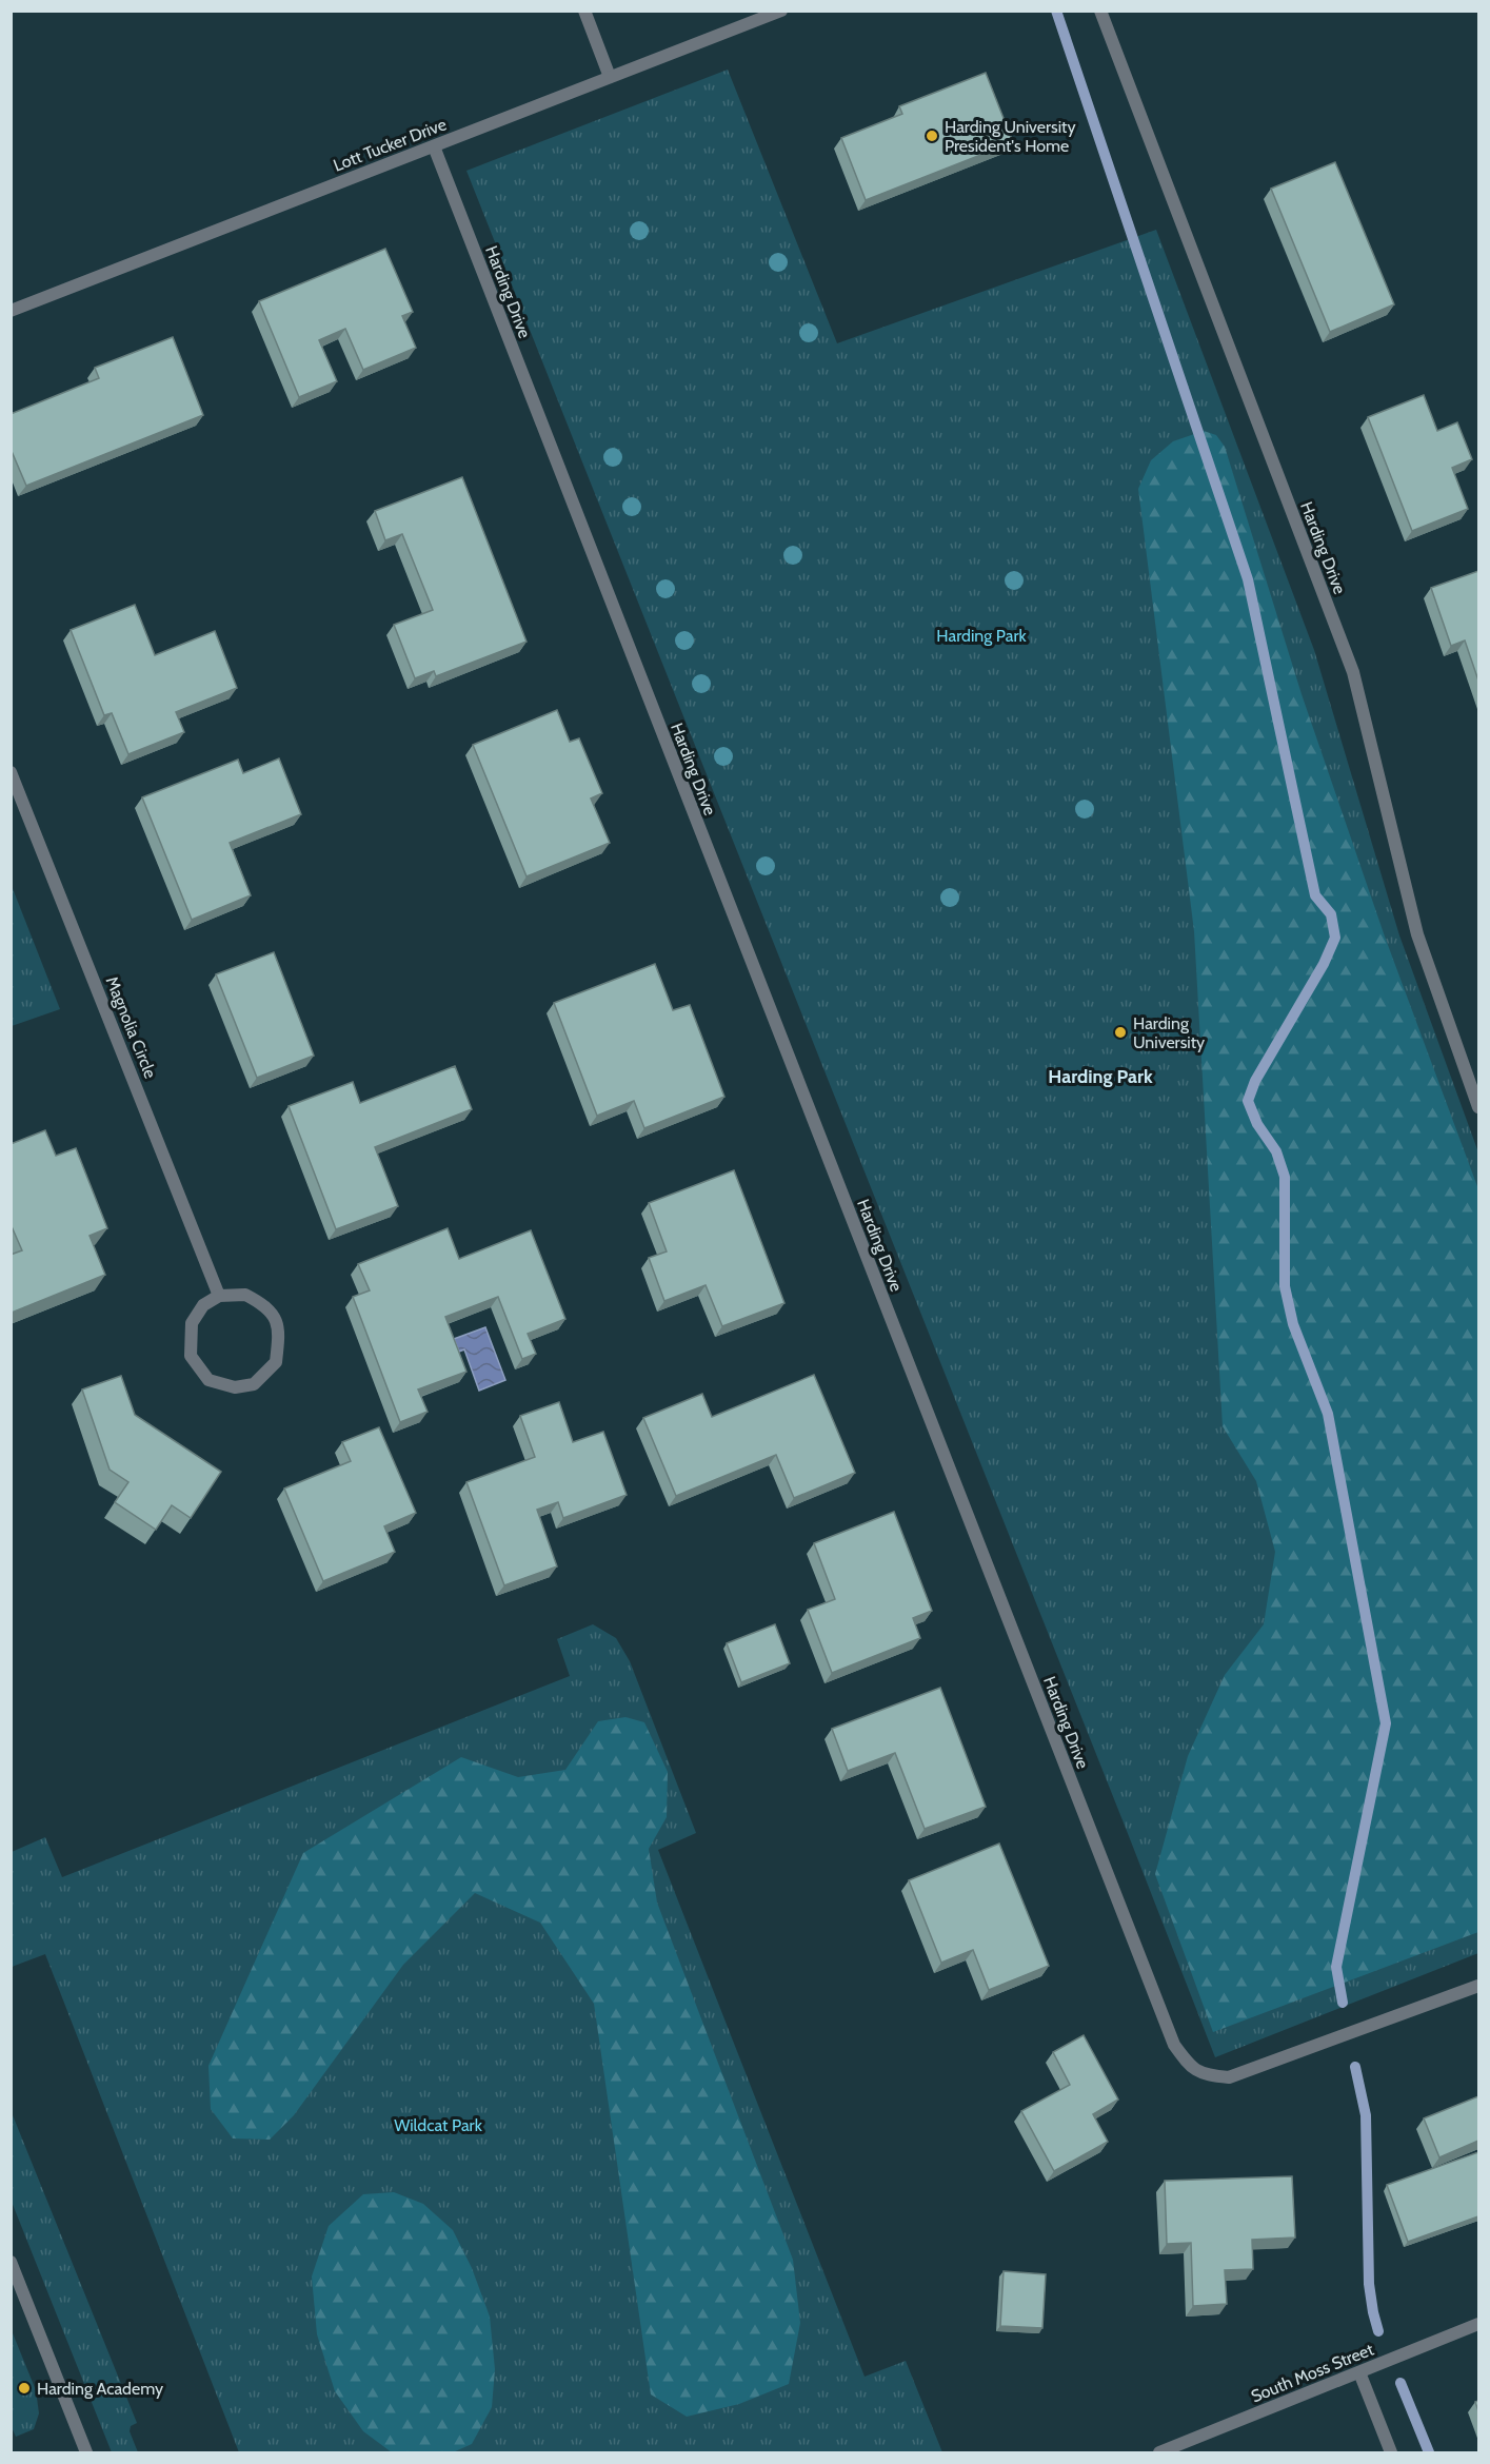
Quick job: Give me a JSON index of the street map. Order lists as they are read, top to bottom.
{
  "streets": {
    "street": [
      "Lott Tucker Drive",
      "Harding Drive",
      "Magnolia Circle",
      "South Moss Street"
    ]
  },
  "crossings": [
    ["Lott Tucker Drive", "Harding Drive"]
  ],
  "districts": ["Harding Park"],
  "parks": ["Harding Park", "Wildcat Park"],
  "places": ["Harding University President's Home", "Harding University", "Harding Academy"]
}
